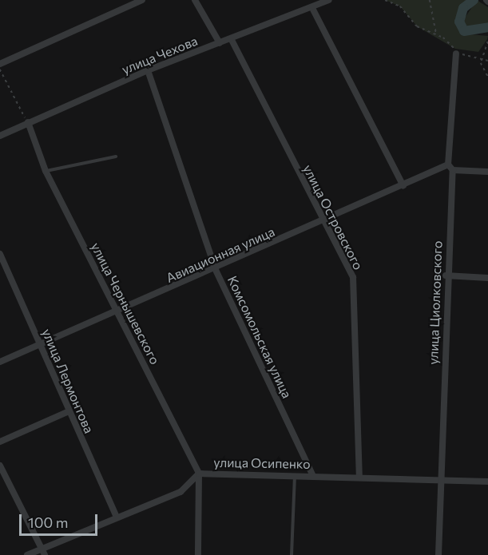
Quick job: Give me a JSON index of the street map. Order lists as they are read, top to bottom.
{
  "streets": {
    "street": [
      "улица Чехова",
      "улица Островского",
      "Авиационная улица",
      "улица Циолковского",
      "улица Чернышевского",
      "Комсомольская улица",
      "улица Лермонтова",
      "улица Осипенко"
    ]
  },
  "crossings": [
    ["улица Чехова", "улица Островского"],
    ["улица Чехова", "улица Чернышевского"],
    ["улица Чехова", "Комсомольская улица"],
    ["улица Островского", "Авиационная улица"],
    ["улица Островского", "улица Осипенко"],
    ["Авиационная улица", "улица Чернышевского"],
    ["Авиационная улица", "Комсомольская улица"],
    ["Авиационная улица", "улица Лермонтова"],
    ["улица Циолковского", "улица Осипенко"],
    ["улица Чернышевского", "улица Осипенко"],
    ["Комсомольская улица", "улица Осипенко"],
    ["улица Лермонтова", "улица Осипенко"]
  ],
  "scale_bar": "100 m"
}
